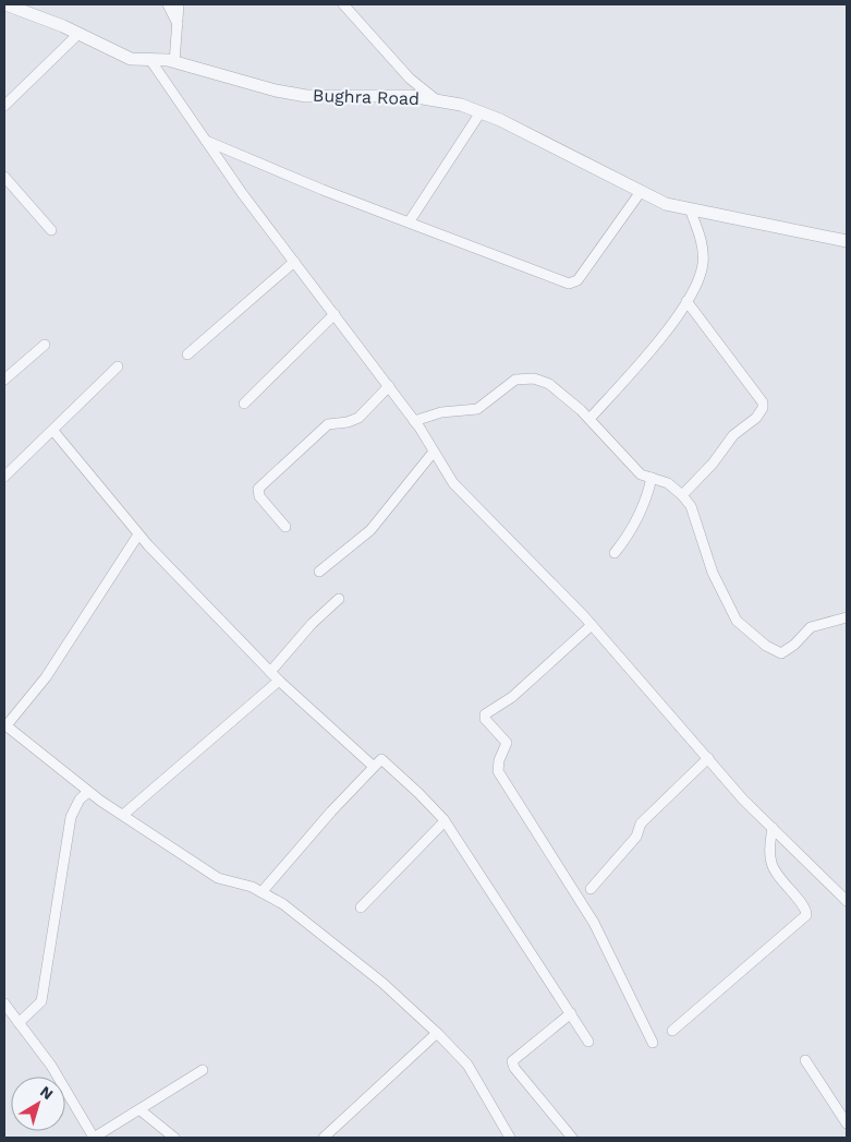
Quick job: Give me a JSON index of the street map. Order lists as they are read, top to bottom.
{
  "streets": {
    "street": ["Bughra Road"]
  },
  "north": "top right"
}
